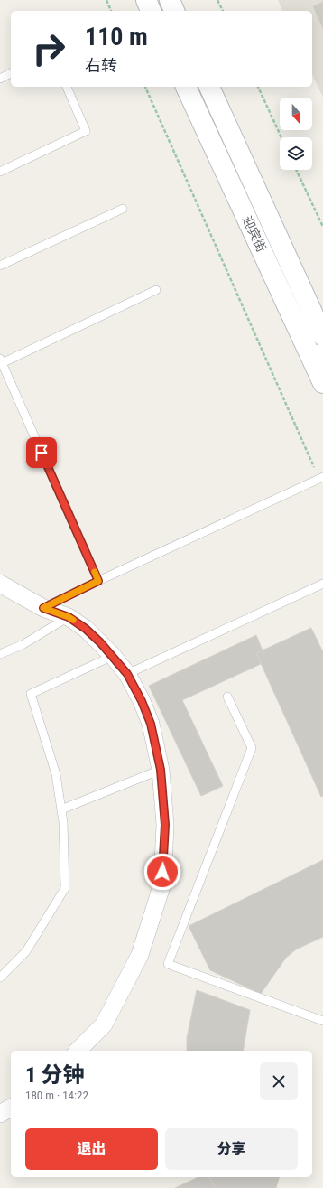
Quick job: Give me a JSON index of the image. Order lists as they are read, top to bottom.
{
  "streets": {
    "main road": ["迎宾街"]
  },
  "north": "bottom",
  "page": {
    "turn": ["110 m", "右转"],
    "heading": ["1 分钟", "180 m · 14:22"],
    "buttons": ["退出", "分享"]
  }
}
